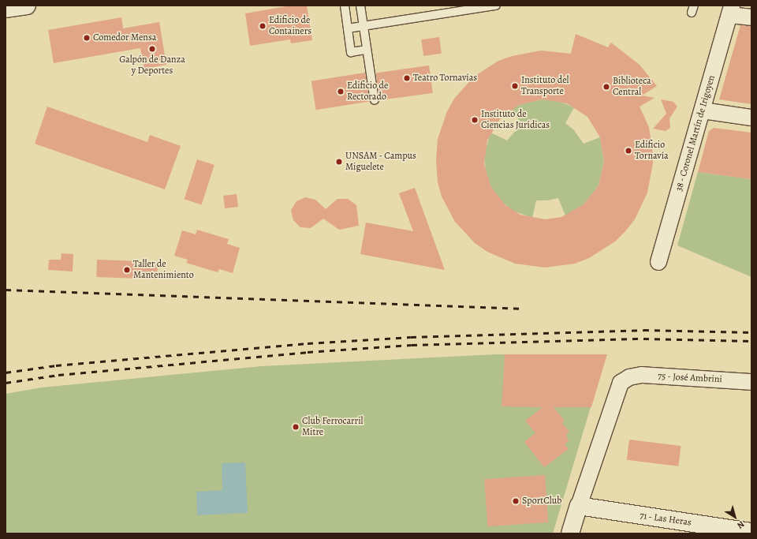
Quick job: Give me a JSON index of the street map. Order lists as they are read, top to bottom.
{
  "streets": {
    "street": ["38 - Coronel Martín de Irigoyen", "75 - José Ambrini", "71 - Las Heras"]
  },
  "crossings": [
    ["75 - José Ambrini", "71 - Las Heras"]
  ],
  "places": [
    "Edificio de Containers",
    "Comedor Mensa",
    "Galpón de Danza y Deportes",
    "Teatro Tornavías",
    "Instituto del Transporte",
    "Biblioteca Central",
    "Edificio de Rectorado",
    "Instituto de Ciencias Jurídicas",
    "Edificio Tornavía",
    "UNSAM - Campus Miguelete",
    "Taller de Mantenimiento",
    "Club Ferrocarril Mitre",
    "SportClub"
  ],
  "north": "bottom right"
}
